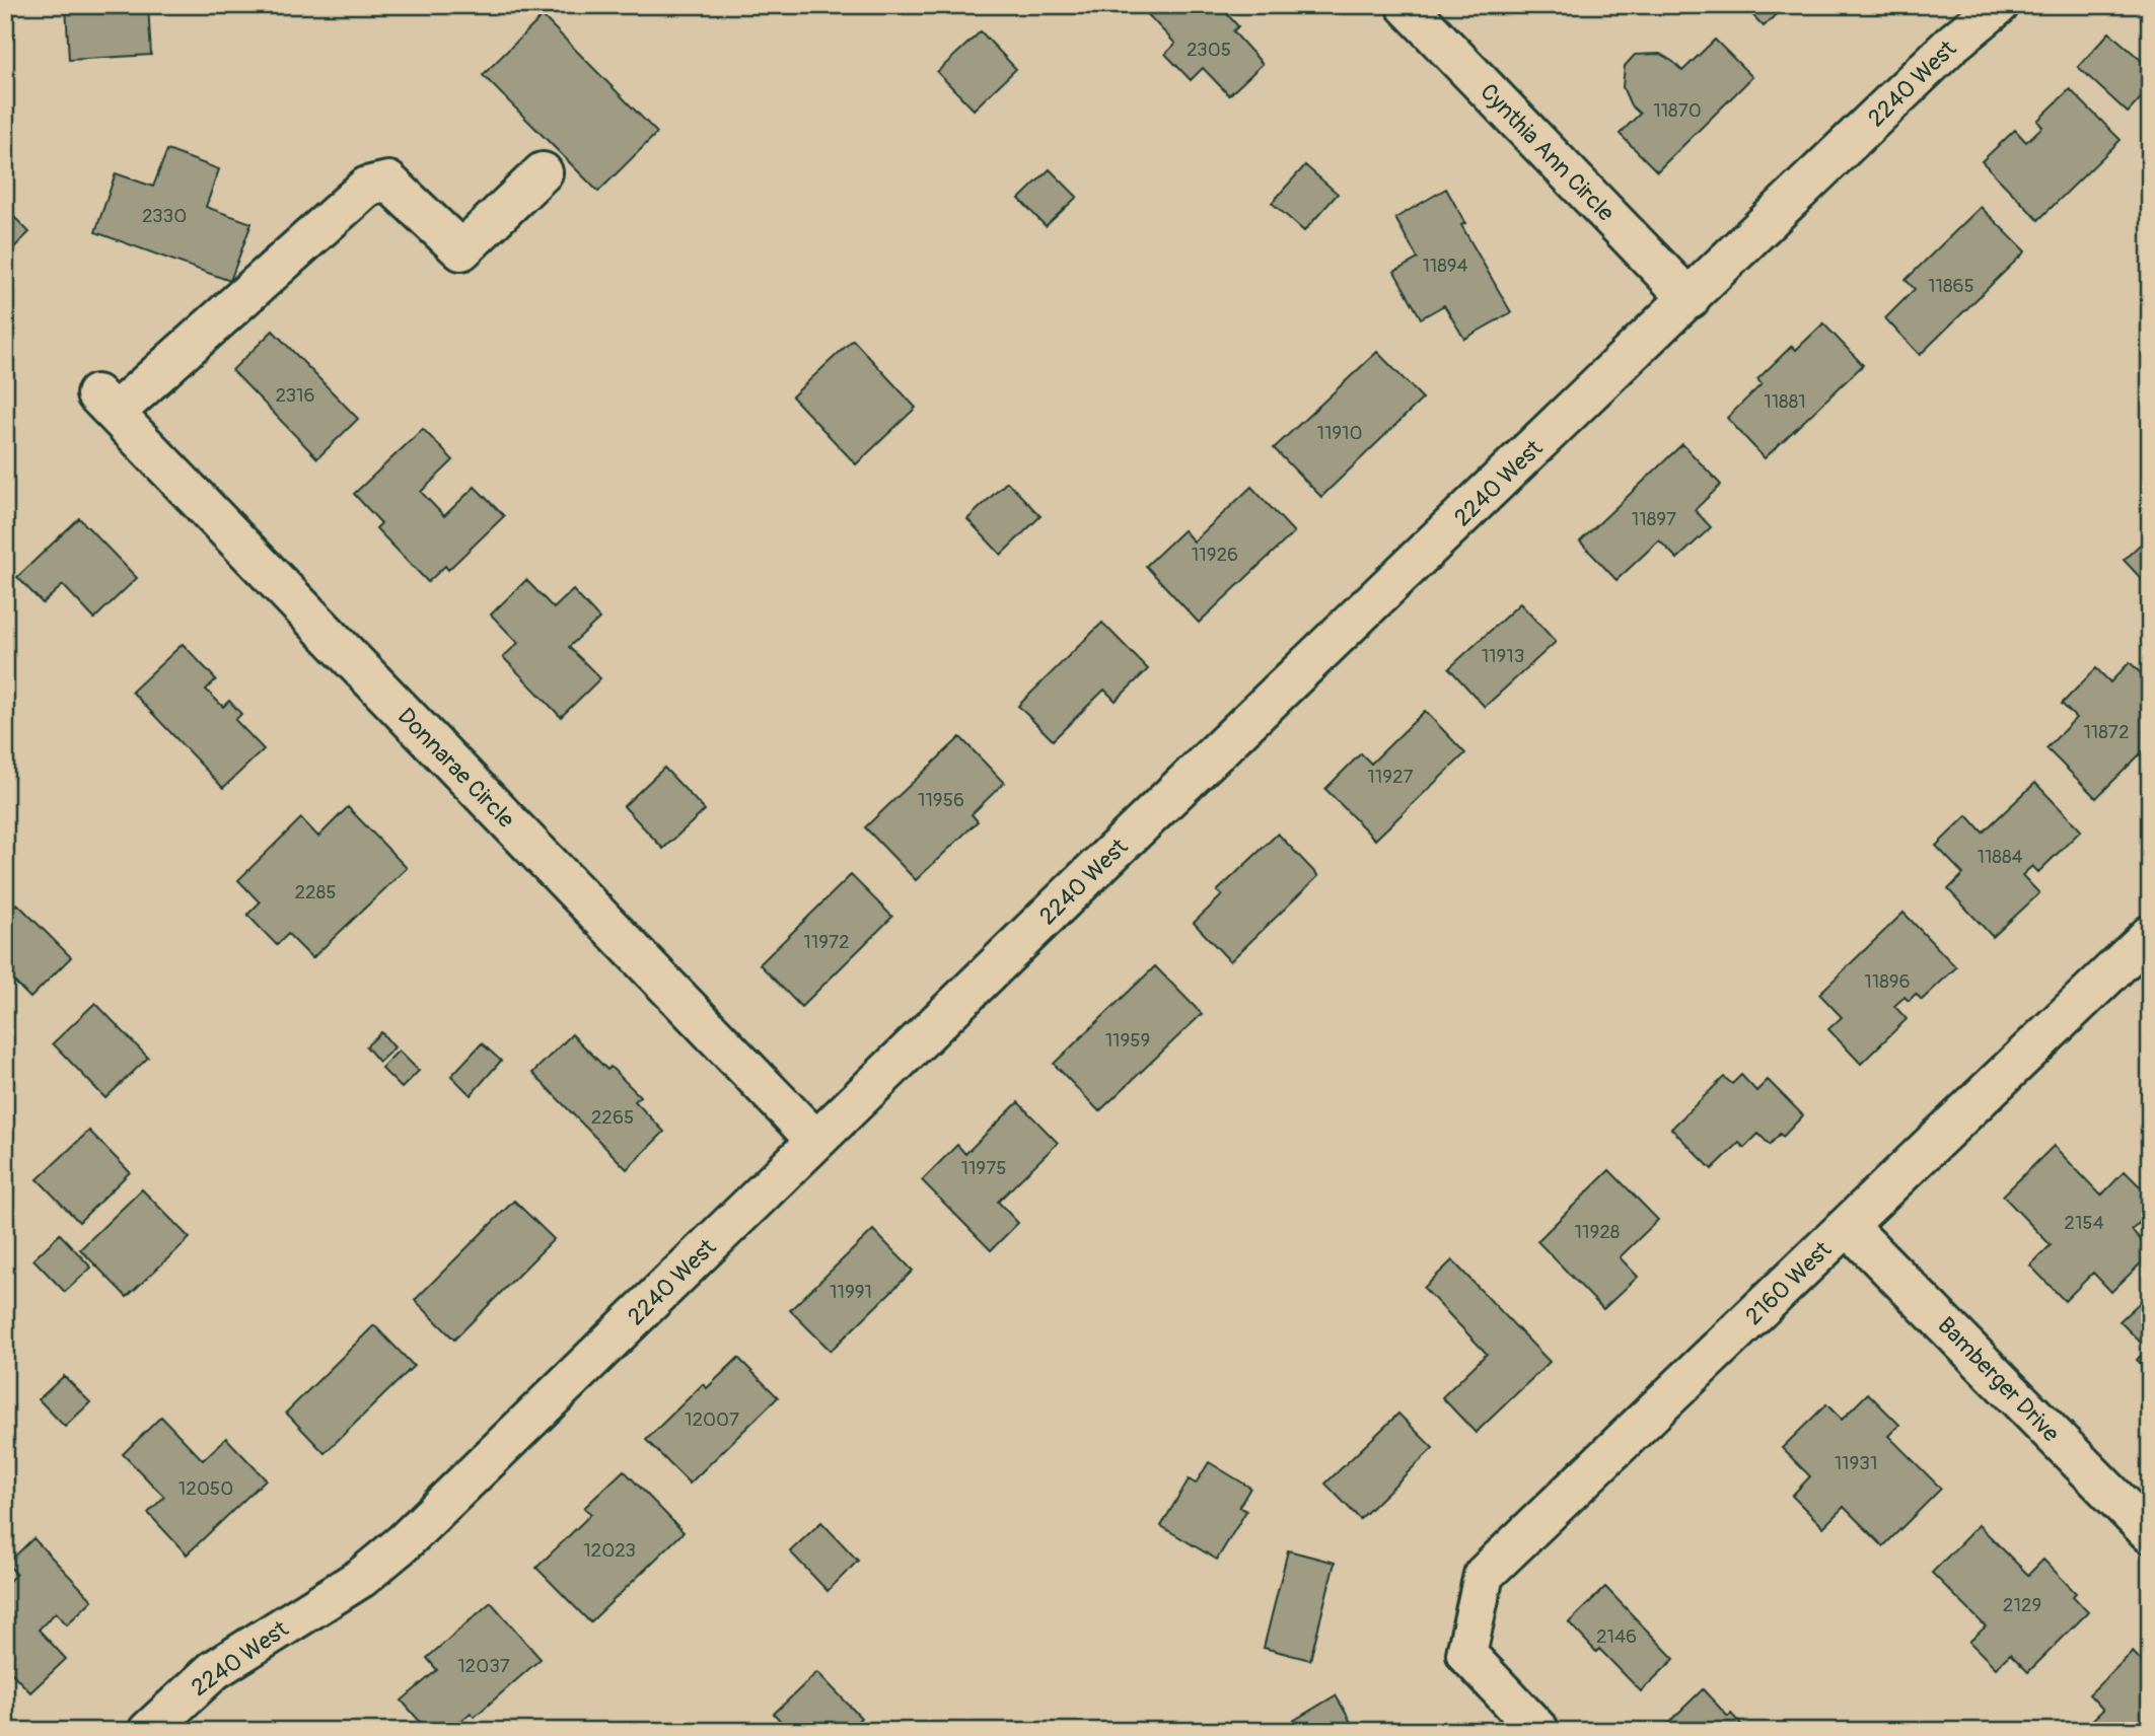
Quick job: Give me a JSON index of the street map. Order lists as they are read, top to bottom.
{
  "streets": {
    "street": [
      "2240 West",
      "Cynthia Ann Circle",
      "Donnarae Circle",
      "2160 West",
      "Bamberger Drive"
    ]
  },
  "crossings": [
    ["2240 West", "Cynthia Ann Circle"],
    ["2240 West", "Donnarae Circle"],
    ["2160 West", "Bamberger Drive"]
  ],
  "house_numbers": [
    "2305",
    "11870",
    "2330",
    "11894",
    "11865",
    "2316",
    "11881",
    "11910",
    "11897",
    "11926",
    "11913",
    "11872",
    "11927",
    "11956",
    "11884",
    "2285",
    "11972",
    "11896",
    "11959",
    "2265",
    "11975",
    "2154",
    "11928",
    "11991",
    "12007",
    "11931",
    "12050",
    "12023",
    "2129",
    "2146",
    "12037"
  ]
}
